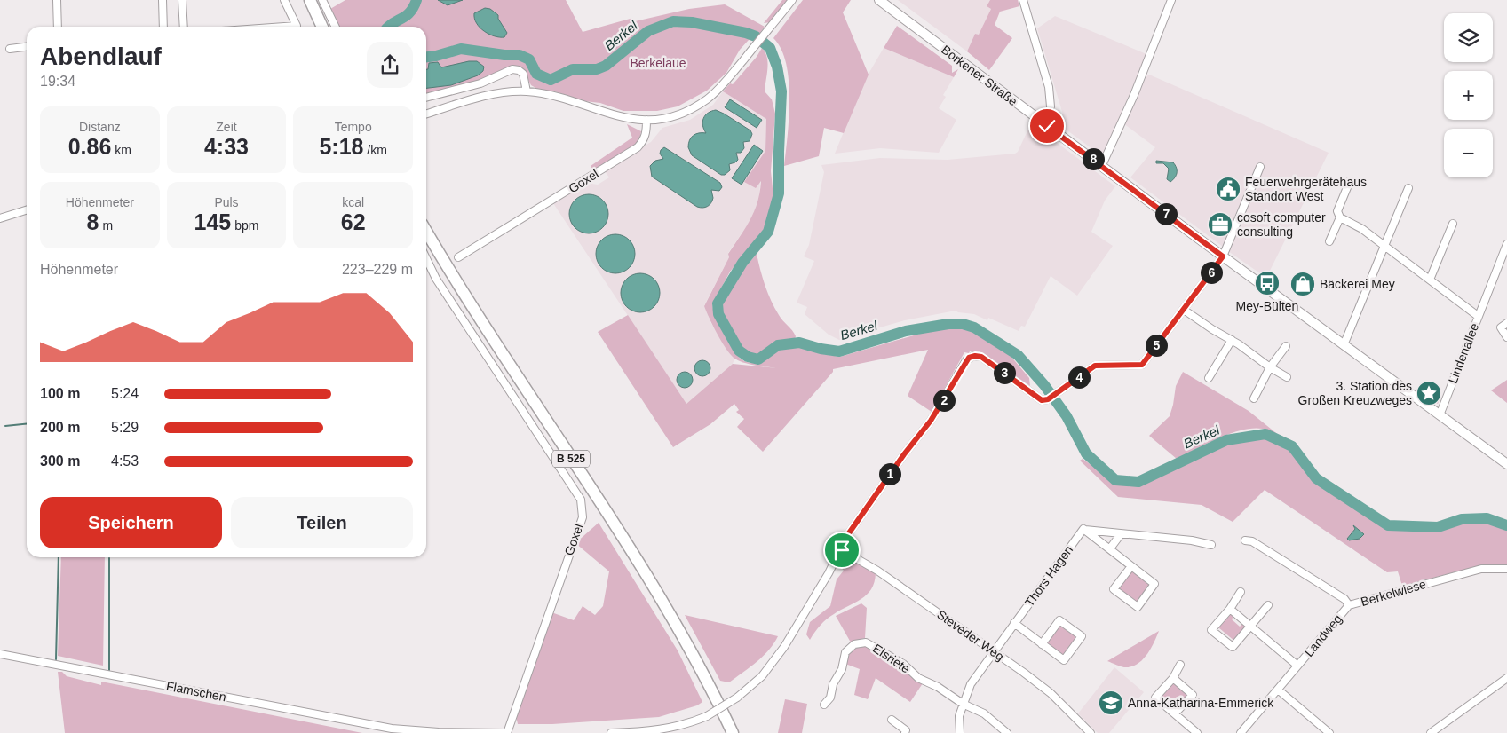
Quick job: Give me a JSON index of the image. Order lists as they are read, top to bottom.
{
  "streets": {
    "main road": ["B 525"],
    "street": [
      "Borkener Straße",
      "Goxel",
      "Lindenallee",
      "Thors Hagen",
      "Berkelwiese",
      "Steveder Weg",
      "Landweg",
      "Elsriete",
      "Flamschen"
    ]
  },
  "crossings": [
    ["Borkener Straße", "Lindenallee"],
    ["Thors Hagen", "Steveder Weg"],
    ["Thors Hagen", "Elsriete"],
    ["Berkelwiese", "Landweg"]
  ],
  "water": ["Berkel"],
  "parks": ["Berkelaue"],
  "places": {
    "public building": ["Feuerwehrgerätehaus Standort West"],
    "office": ["cosoft computer consulting"],
    "bus stop": ["Mey-Bülten"],
    "shop": ["Bäckerei Mey"],
    "place": ["3. Station des Großen Kreuzweges"],
    "school or university": ["Anna-Katharina-Emmerick"]
  },
  "page": {
    "map_buttons": ["+", "−"],
    "heading": ["Abendlauf", "19:34"],
    "stats": [
      ["Distanz", "0.86 km"],
      ["Zeit", "4:33"],
      ["Tempo", "5:18 /km"],
      ["Höhenmeter", "8 m"],
      ["Puls", "145 bpm"],
      ["kcal", "62"]
    ],
    "pins": [
      "8",
      "7",
      "6",
      "5",
      "3",
      "4",
      "2",
      "1"
    ],
    "chart": ["Höhenmeter", "223–229 m"],
    "list": [
      {
        "name": "100 m",
        "note": "5:24"
      },
      {
        "name": "200 m",
        "note": "5:29"
      },
      {
        "name": "300 m",
        "note": "4:53"
      }
    ],
    "buttons": ["Speichern", "Teilen"]
  }
}
